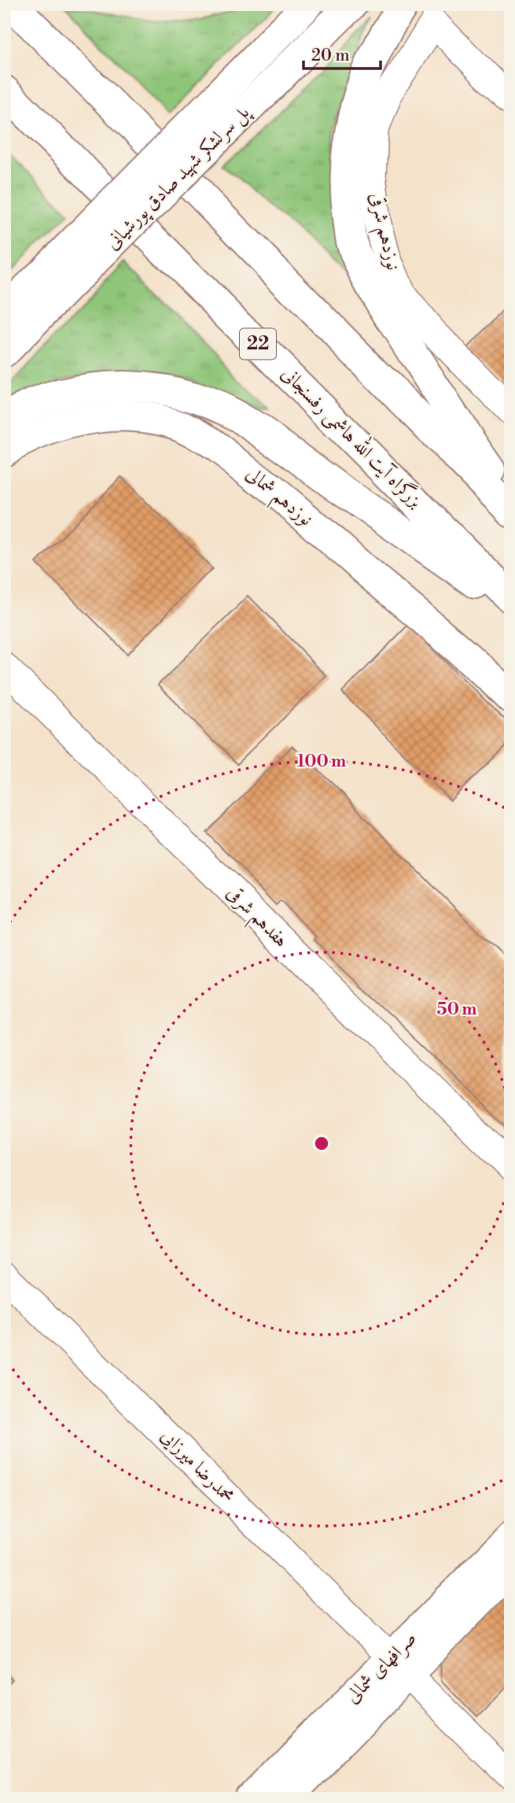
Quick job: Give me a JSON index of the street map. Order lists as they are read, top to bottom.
{
  "streets": {
    "main road": [
      "پل سرلشکر شهید صادق پورشیانی",
      "22",
      "بزرگراه آیت الله هاشمی رفسنجانی",
      "نوزدهم شمالی",
      "صرافهای شمالی"
    ],
    "street": ["نوزدهم شرقی", "هفدهم شرقی", "محمدرضا میرزایی"]
  },
  "crossings": [
    ["محمدرضا میرزایی", "صرافهای شمالی"]
  ],
  "scale_bar": "20 m",
  "rings": ["100 m", "50 m"]
}
